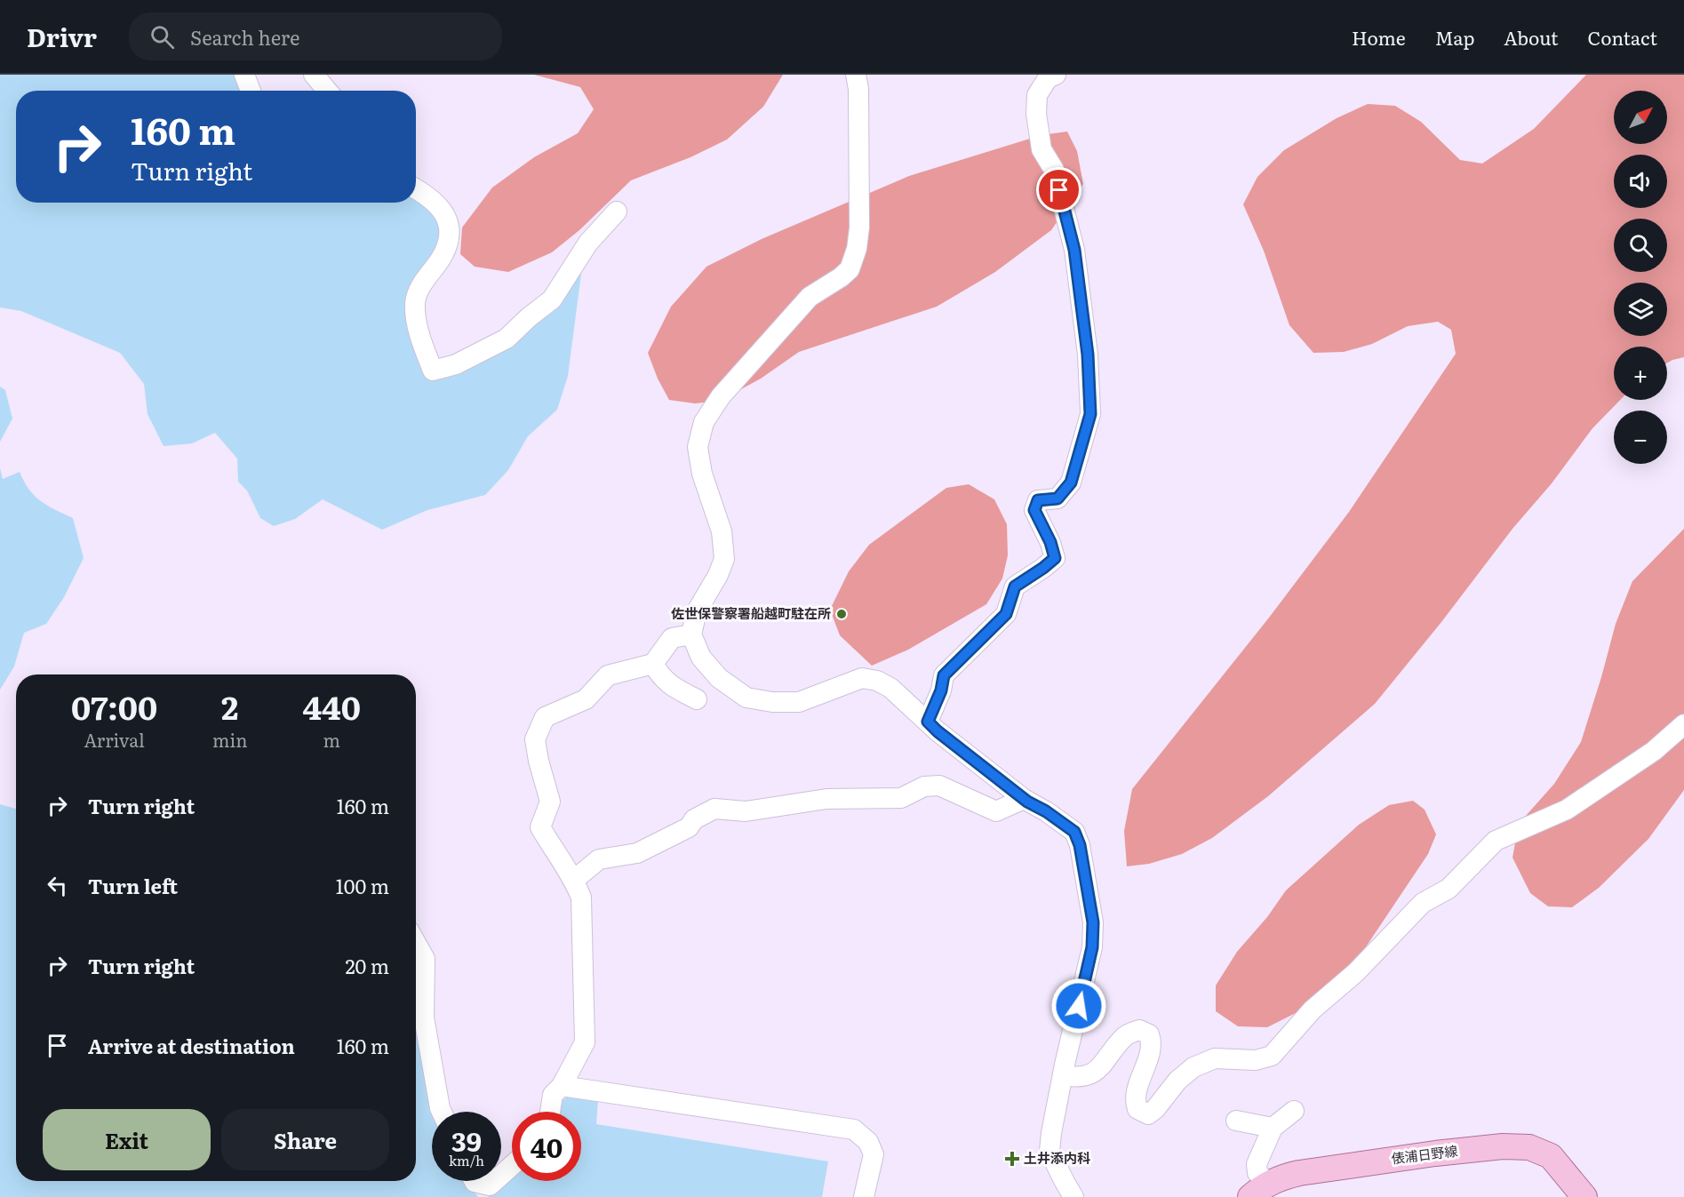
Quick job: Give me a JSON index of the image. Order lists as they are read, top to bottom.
{
  "streets": {
    "main road": ["俵浦日野線"]
  },
  "places": {
    "other": ["佐世保警察署船越町駐在所"],
    "health": ["土井添内科"]
  },
  "north": "top right",
  "page": {
    "header": "Drivr",
    "search": "Search here",
    "nav": [
      "Home",
      "Map",
      "About",
      "Contact"
    ],
    "map_buttons": ["+", "−"],
    "turn": ["160 m", "Turn right"],
    "eta": [
      "07:00",
      "Arrival",
      "2",
      "min",
      "440",
      "m"
    ],
    "list": [
      {
        "name": "Turn right",
        "value": "160 m"
      },
      {
        "name": "Turn left",
        "value": "100 m"
      },
      {
        "name": "Turn right",
        "value": "20 m"
      },
      {
        "name": "Arrive at destination",
        "value": "160 m"
      }
    ],
    "buttons": ["Exit", "Share"],
    "speed": "39 km/h",
    "limit": "40"
  }
}
